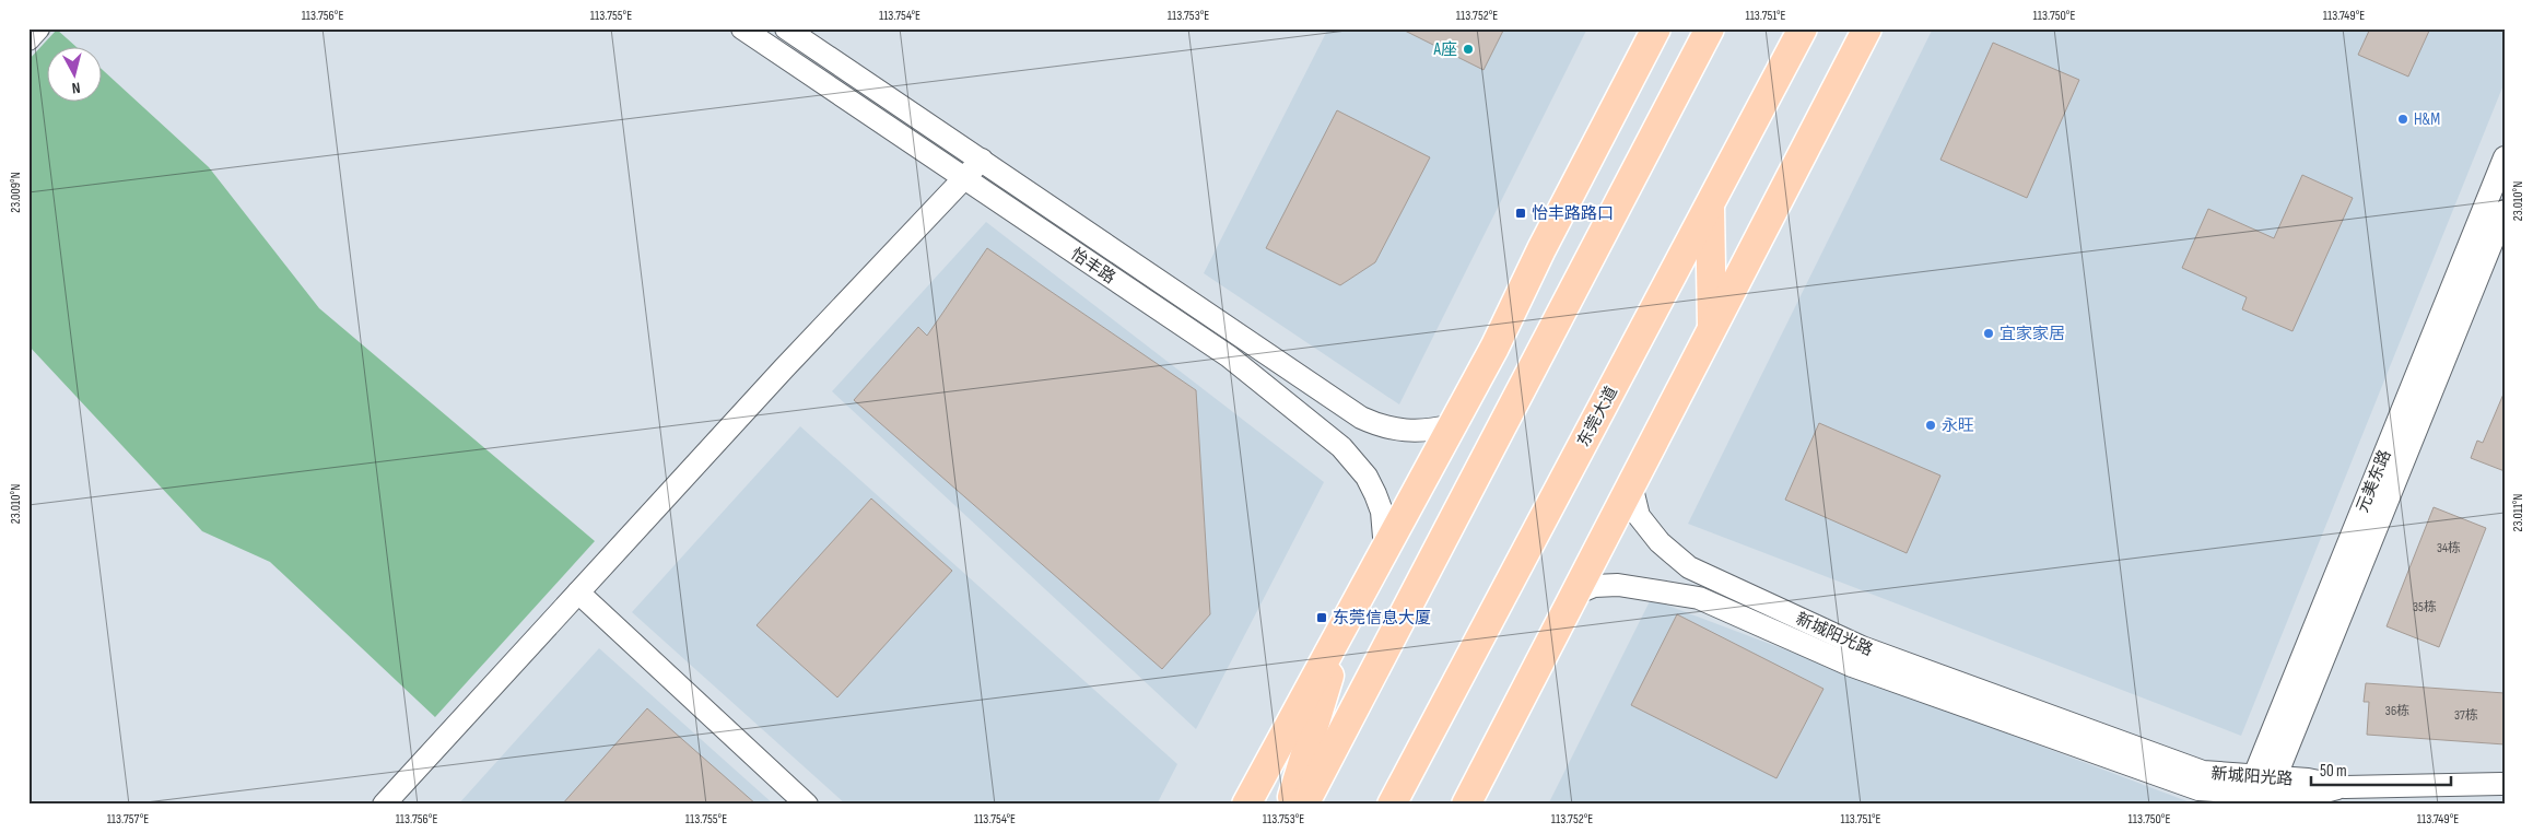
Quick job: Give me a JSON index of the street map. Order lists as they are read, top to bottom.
{
  "streets": {
    "main road": ["东莞大道"],
    "street": ["怡丰路", "元美东路", "新城阳光路"]
  },
  "crossings": [
    ["元美东路", "新城阳光路"]
  ],
  "places": {
    "other": [
      "A座",
      "H&M",
      "宜家家居",
      "永旺"
    ],
    "transit": ["怡丰路路口", "东莞信息大厦"]
  },
  "house_numbers": [
    "34栋",
    "35栋",
    "36栋",
    "37栋"
  ],
  "scale_bar": "50 m",
  "north": "bottom",
  "coordinates": [
    "113.756°E",
    "113.755°E",
    "113.754°E",
    "113.753°E",
    "113.752°E",
    "113.751°E",
    "113.750°E",
    "113.749°E",
    "23.009°N",
    "23.010°N",
    "23.011°N",
    "113.757°E"
  ]
}
